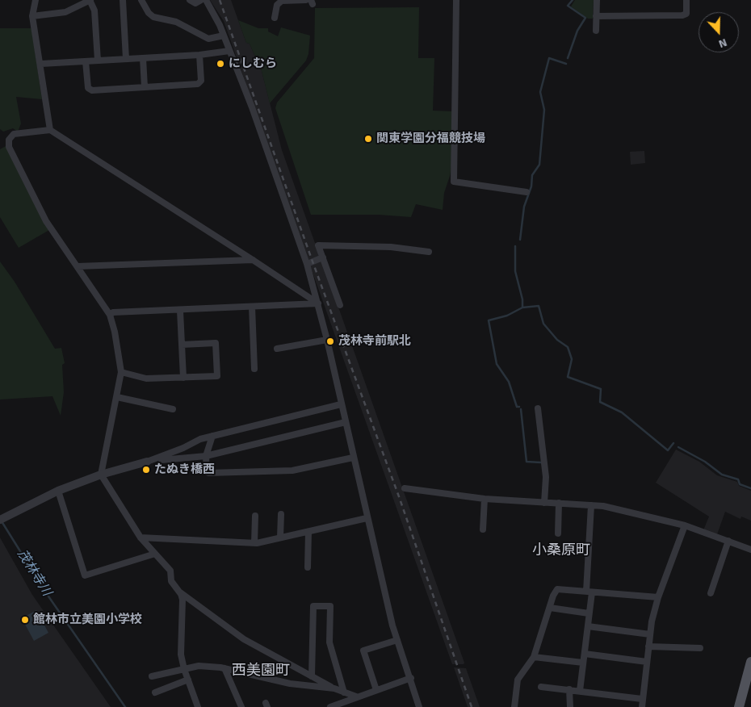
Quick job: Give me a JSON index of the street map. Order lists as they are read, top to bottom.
{
  "districts": ["小桑原町", "西美園町"],
  "water": ["茂林寺川"],
  "places": [
    "にしむら",
    "関東学園分福競技場",
    "茂林寺前駅北",
    "たぬき橋西",
    "館林市立美園小学校"
  ],
  "north": "bottom"
}
